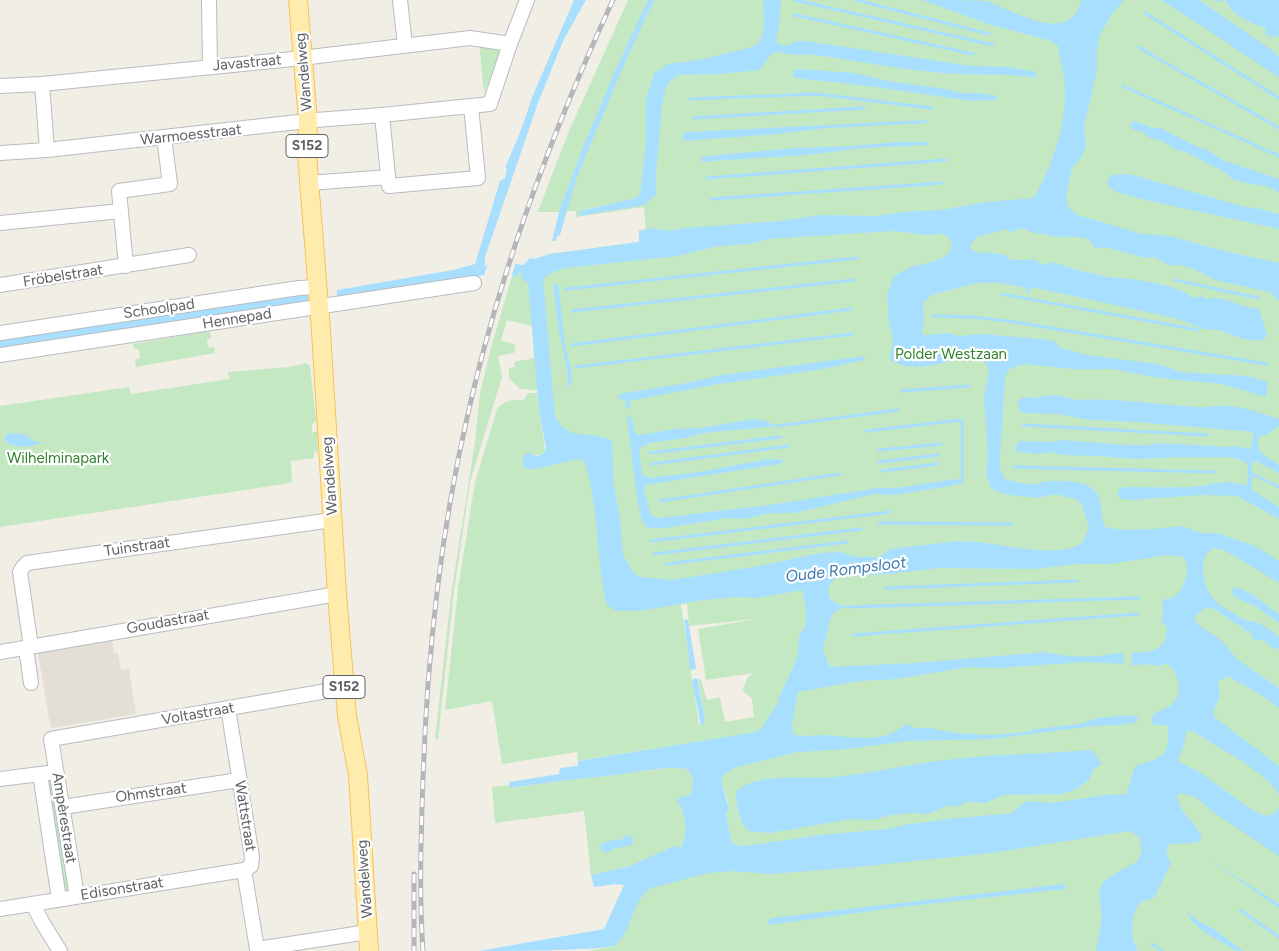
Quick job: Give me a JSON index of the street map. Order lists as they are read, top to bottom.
{
  "streets": {
    "main road": ["Wandelweg", "S152"],
    "street": [
      "Javastraat",
      "Warmoesstraat",
      "Fröbelstraat",
      "Schoolpad",
      "Hennepad",
      "Tuinstraat",
      "Goudastraat",
      "Voltastraat",
      "Ohmstraat",
      "Wattstraat",
      "Ampèrestraat",
      "Edisonstraat"
    ]
  },
  "crossings": [
    ["Javastraat", "Wandelweg"],
    ["Javastraat", "Warmoesstraat"],
    ["Wandelweg", "Warmoesstraat"],
    ["Wandelweg", "Schoolpad"],
    ["Wandelweg", "Hennepad"],
    ["Wandelweg", "Tuinstraat"],
    ["Wandelweg", "Goudastraat"],
    ["Wandelweg", "Voltastraat"],
    ["Schoolpad", "Hennepad"],
    ["Tuinstraat", "Goudastraat"],
    ["Voltastraat", "Wattstraat"],
    ["Voltastraat", "Ampèrestraat"],
    ["Ohmstraat", "Wattstraat"],
    ["Ohmstraat", "Ampèrestraat"],
    ["Wattstraat", "Edisonstraat"],
    ["Ampèrestraat", "Edisonstraat"]
  ],
  "water": ["Oude Rompsloot"],
  "parks": ["Polder Westzaan", "Wilhelminapark"]
}
